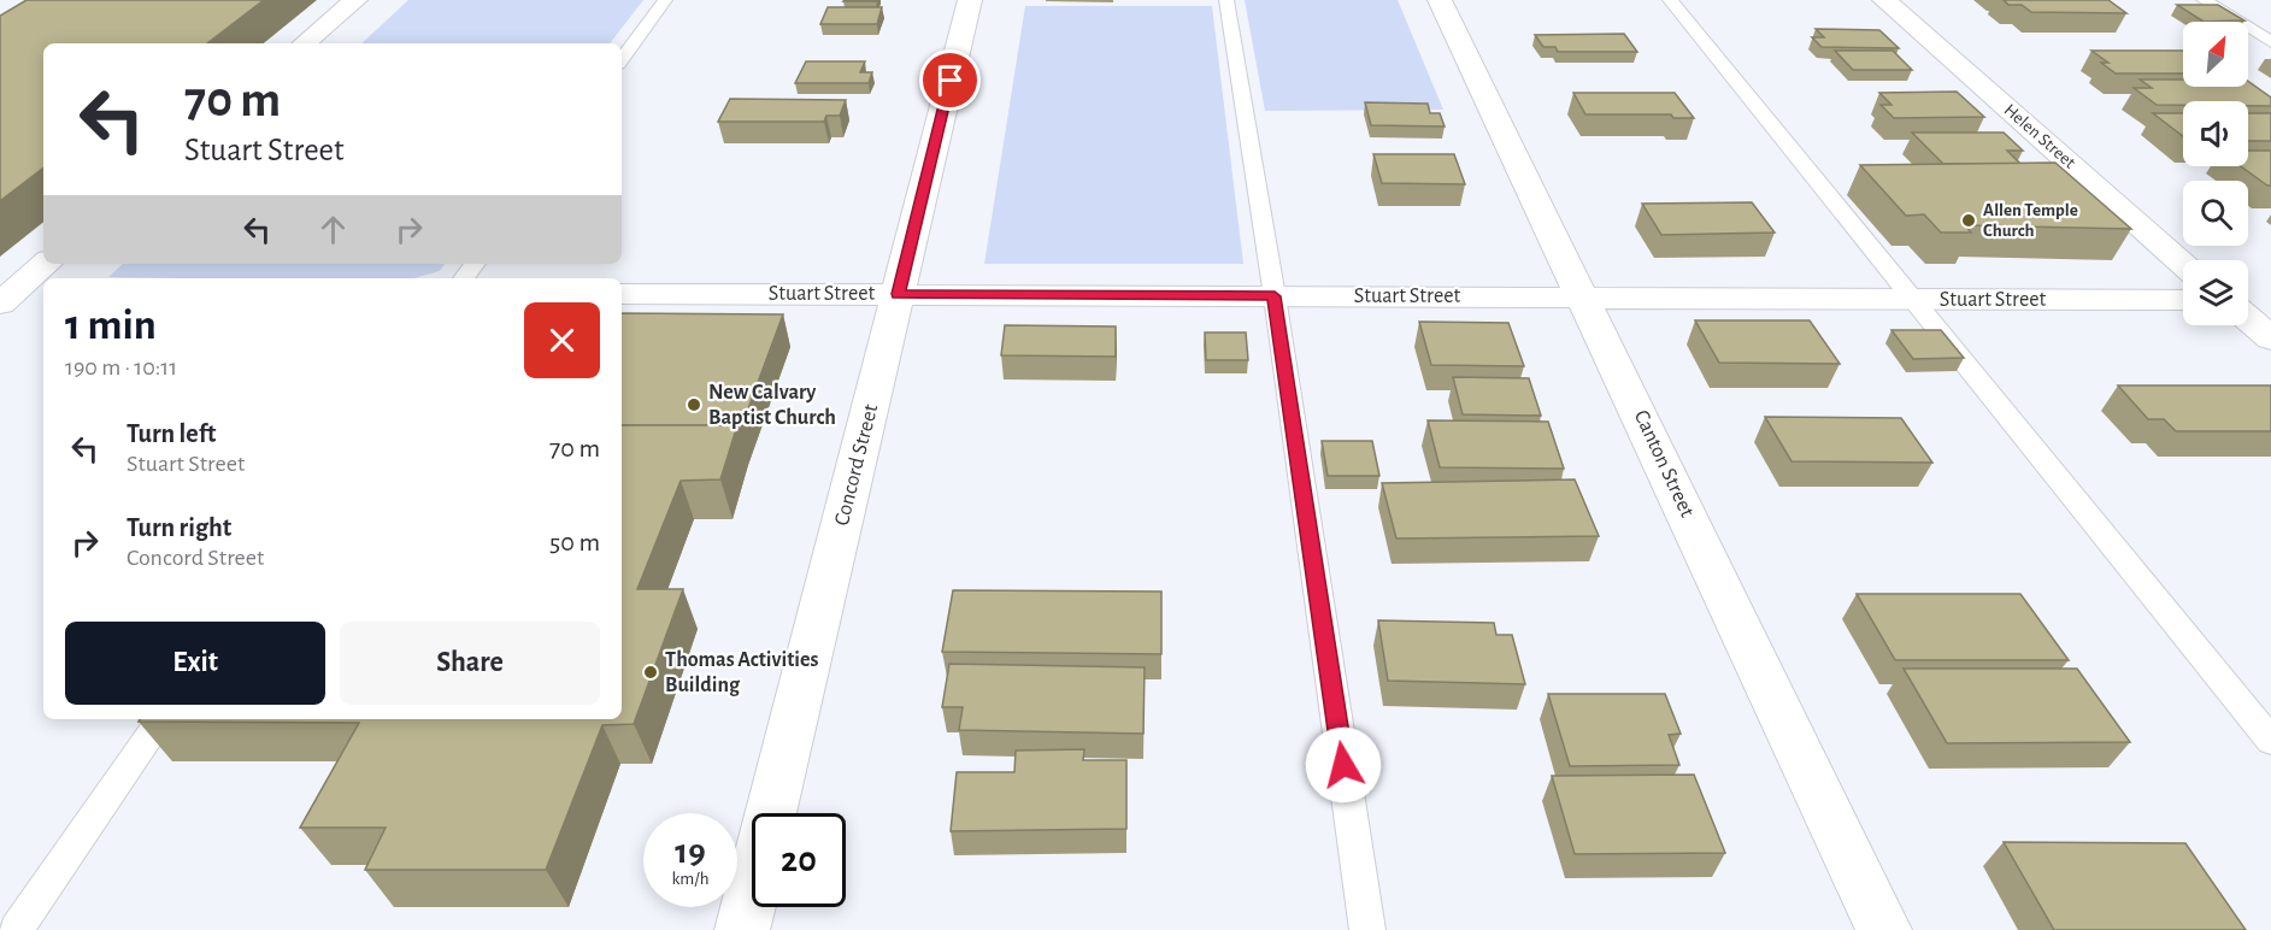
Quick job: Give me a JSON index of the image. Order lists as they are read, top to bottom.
{
  "streets": {
    "street": [
      "Helen Street",
      "Stuart Street",
      "Canton Street",
      "Concord Street"
    ]
  },
  "crossings": [
    ["Stuart Street", "Canton Street"],
    ["Stuart Street", "Concord Street"]
  ],
  "places": ["Allen Temple Church", "New Calvary Baptist Church", "Thomas Activities Building"],
  "north": "top right",
  "page": {
    "turn": ["70 m", "Stuart Street"],
    "heading": ["1 min", "190 m · 10:11"],
    "list": [
      {
        "name": "Turn left",
        "note": "Stuart Street",
        "value": "70 m"
      },
      {
        "name": "Turn right",
        "note": "Concord Street",
        "value": "50 m"
      }
    ],
    "buttons": ["Exit", "Share"],
    "speed": "19 km/h",
    "limit": "20"
  }
}
